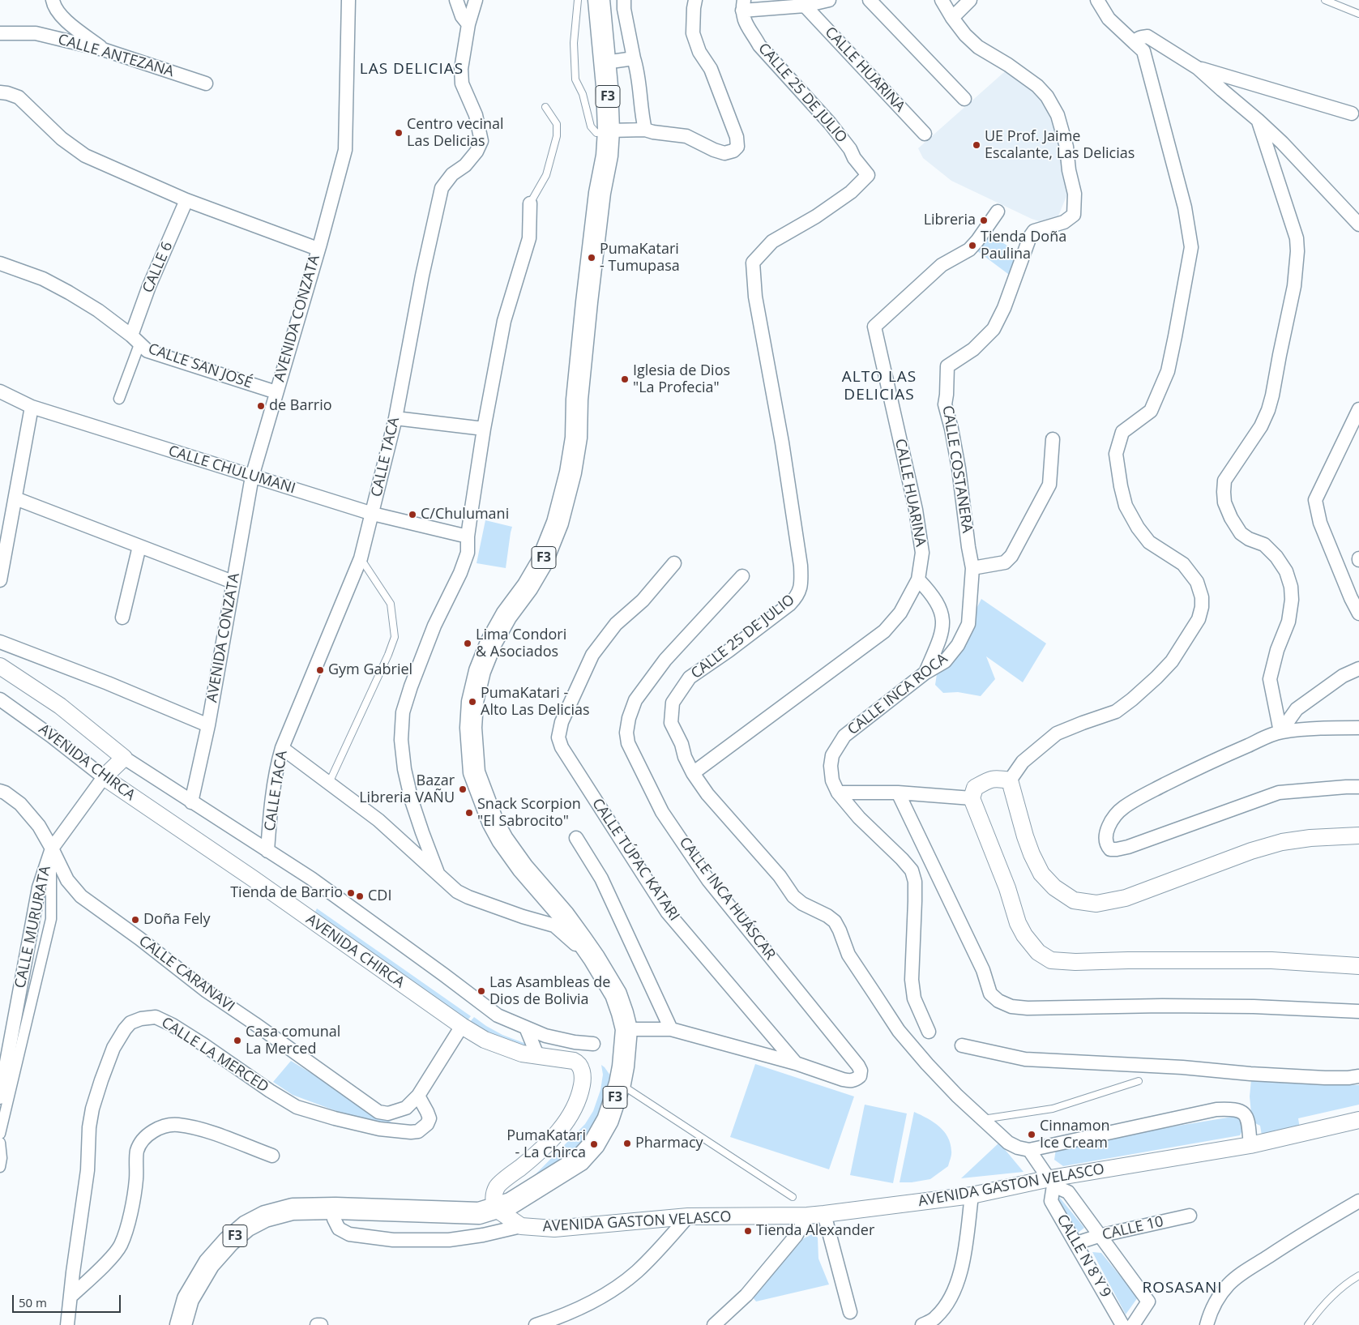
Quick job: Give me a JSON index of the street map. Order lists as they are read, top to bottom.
{
  "streets": {
    "highway": ["F3"],
    "street": [
      "CALLE ANTEZANA",
      "CALLE HUARINA",
      "CALLE 25 DE JULIO",
      "CALLE 6",
      "AVENIDA CONZATA",
      "CALLE SAN JOSÉ",
      "CALLE TACA",
      "CALLE COSTANERA",
      "CALLE CHULUMANI",
      "CALLE INCA ROCA",
      "AVENIDA CHIRCA",
      "CALLE TÚPAC KATARI",
      "CALLE INCA HUÁSCAR",
      "CALLE MURURATA",
      "CALLE CARANAVI",
      "CALLE LA MERCED",
      "AVENIDA GASTON VELASCO",
      "CALLE 10",
      "CALLE N 8 Y 9"
    ]
  },
  "crossings": [
    ["CALLE HUARINA", "CALLE 25 DE JULIO"],
    ["F3", "AVENIDA CHIRCA"],
    ["CALLE 6", "CALLE SAN JOSÉ"],
    ["AVENIDA CONZATA", "CALLE SAN JOSÉ"],
    ["AVENIDA CONZATA", "CALLE CHULUMANI"],
    ["AVENIDA CONZATA", "AVENIDA CHIRCA"],
    ["CALLE TACA", "CALLE CHULUMANI"],
    ["CALLE TACA", "AVENIDA CHIRCA"],
    ["CALLE COSTANERA", "CALLE INCA ROCA"],
    ["AVENIDA CHIRCA", "CALLE MURURATA"],
    ["AVENIDA CHIRCA", "CALLE CARANAVI"],
    ["CALLE TÚPAC KATARI", "CALLE INCA HUÁSCAR"],
    ["CALLE MURURATA", "CALLE CARANAVI"],
    ["CALLE CARANAVI", "CALLE LA MERCED"],
    ["AVENIDA GASTON VELASCO", "CALLE N 8 Y 9"],
    ["CALLE 10", "CALLE N 8 Y 9"]
  ],
  "districts": ["LAS DELICIAS", "ALTO LAS DELICIAS", "ROSASANI"],
  "places": [
    "Centro vecinal Las Delicias",
    "UE Prof. Jaime Escalante, Las Delicias",
    "Libreria",
    "Tienda Doña Paulina",
    "PumaKatari - Tumupasa",
    "Iglesia de Dios \"La Profecia\"",
    "de Barrio",
    "C/Chulumani",
    "Lima Condori & Asociados",
    "Gym Gabriel",
    "PumaKatari - Alto Las Delicias",
    "Bazar Libreria VAÑU",
    "Snack Scorpion \"El Sabrocito\"",
    "Tienda de Barrio",
    "CDI",
    "Doña Fely",
    "Las Asambleas de Dios de Bolivia",
    "Casa comunal La Merced",
    "Cinnamon Ice Cream",
    "Pharmacy",
    "PumaKatari - La Chirca",
    "Tienda Alexander"
  ],
  "scale_bar": "50 m"
}
